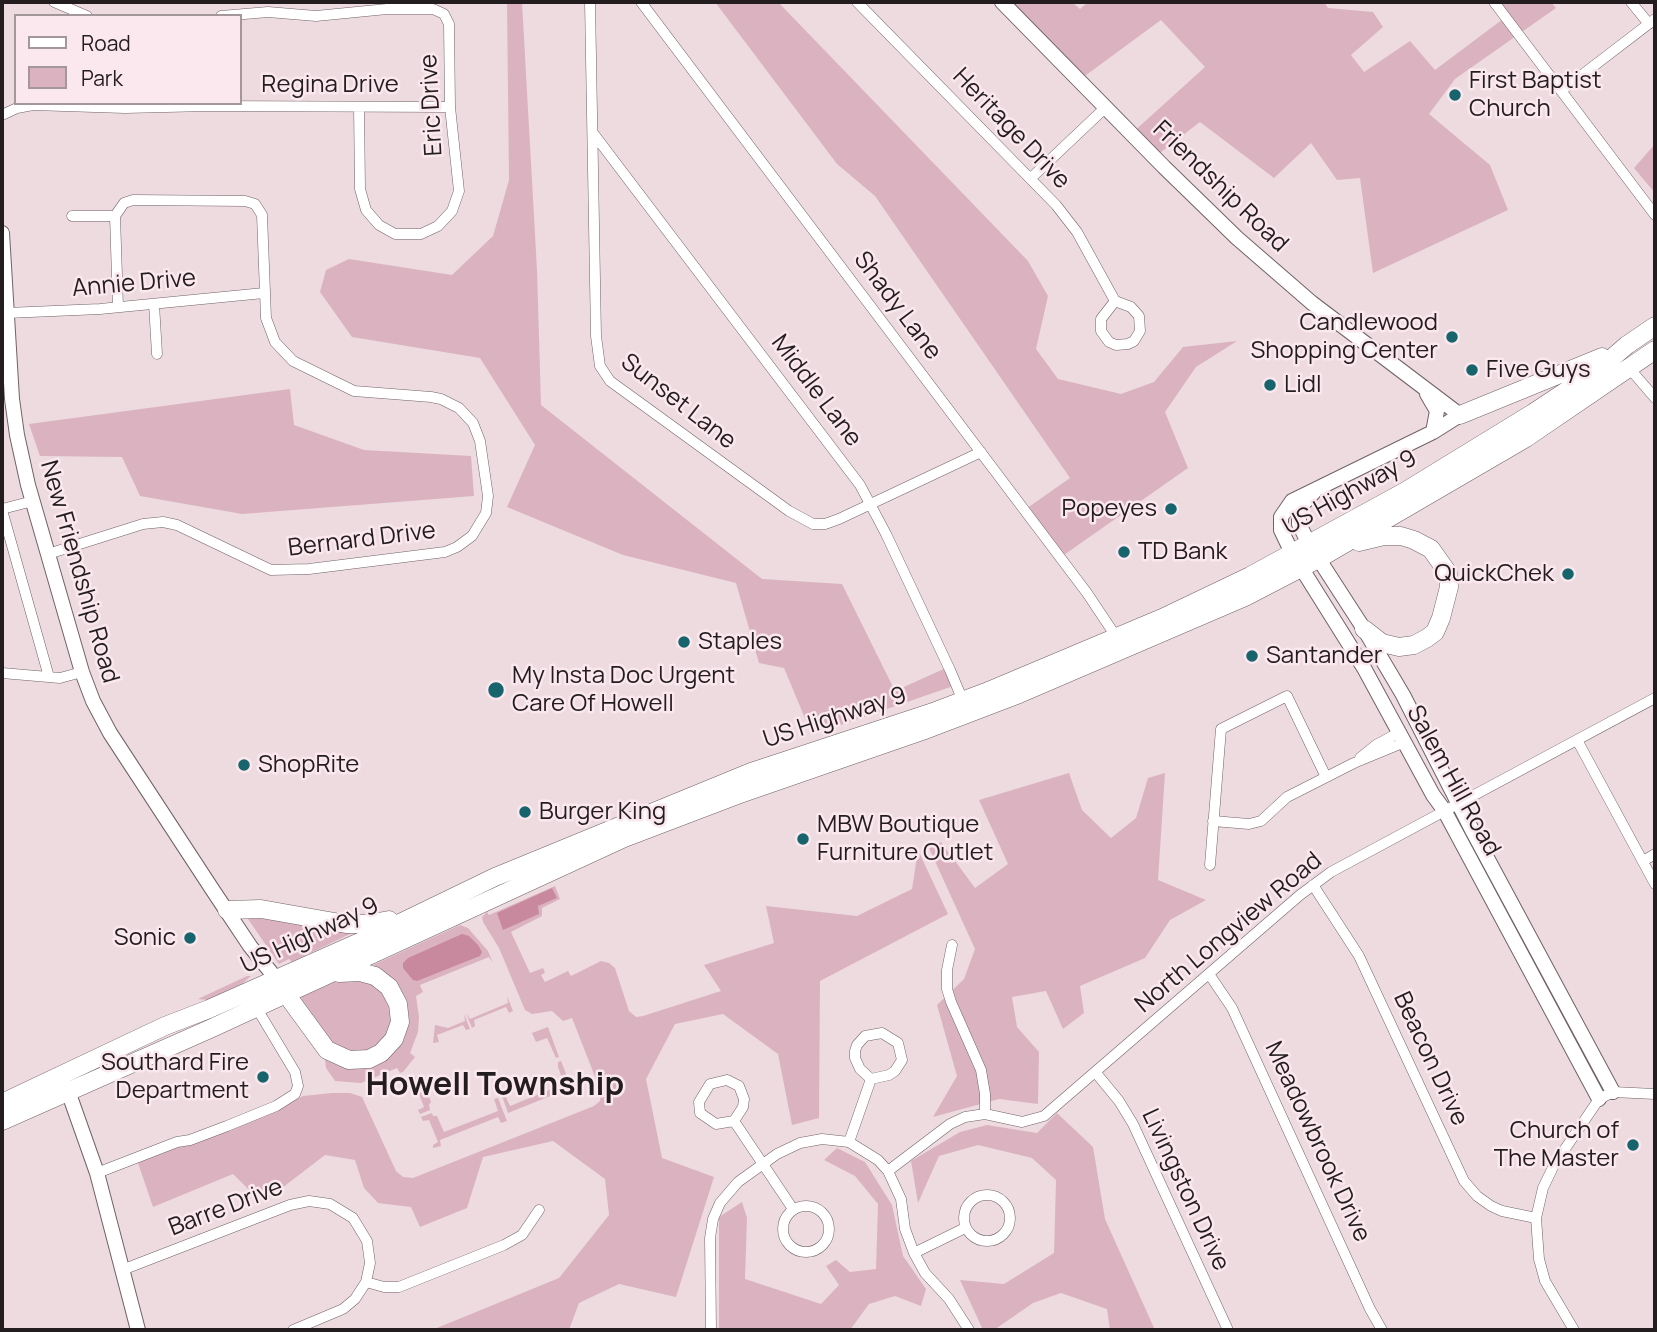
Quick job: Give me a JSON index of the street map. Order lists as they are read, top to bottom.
{
  "streets": {
    "highway": ["US Highway 9"],
    "street": [
      "Regina Drive",
      "Eric Drive",
      "Heritage Drive",
      "Friendship Road",
      "Annie Drive",
      "Shady Lane",
      "Middle Lane",
      "Sunset Lane",
      "Bernard Drive",
      "New Friendship Road",
      "Salem Hill Road",
      "North Longview Road",
      "Beacon Drive",
      "Meadowbrook Drive",
      "Livingston Drive",
      "Barre Drive"
    ]
  },
  "crossings": [
    ["Regina Drive", "Eric Drive"],
    ["Friendship Road", "Salem Hill Road"],
    ["Annie Drive", "Bernard Drive"],
    ["Annie Drive", "New Friendship Road"],
    ["Shady Lane", "Sunset Lane"],
    ["Shady Lane", "US Highway 9"],
    ["Middle Lane", "Sunset Lane"],
    ["Middle Lane", "US Highway 9"],
    ["US Highway 9", "New Friendship Road"],
    ["US Highway 9", "Salem Hill Road"],
    ["Bernard Drive", "New Friendship Road"],
    ["Salem Hill Road", "North Longview Road"],
    ["North Longview Road", "Beacon Drive"],
    ["North Longview Road", "Meadowbrook Drive"],
    ["North Longview Road", "Livingston Drive"]
  ],
  "districts": ["Howell Township"],
  "places": [
    "First Baptist Church",
    "Candlewood Shopping Center",
    "Five Guys",
    "Lidl",
    "Popeyes",
    "TD Bank",
    "QuickChek",
    "Staples",
    "Santander",
    "My Insta Doc Urgent Care Of Howell",
    "ShopRite",
    "Burger King",
    "MBW Boutique Furniture Outlet",
    "Sonic",
    "Southard Fire Department",
    "Church of The Master"
  ],
  "legend": ["Road", "Park"]
}
